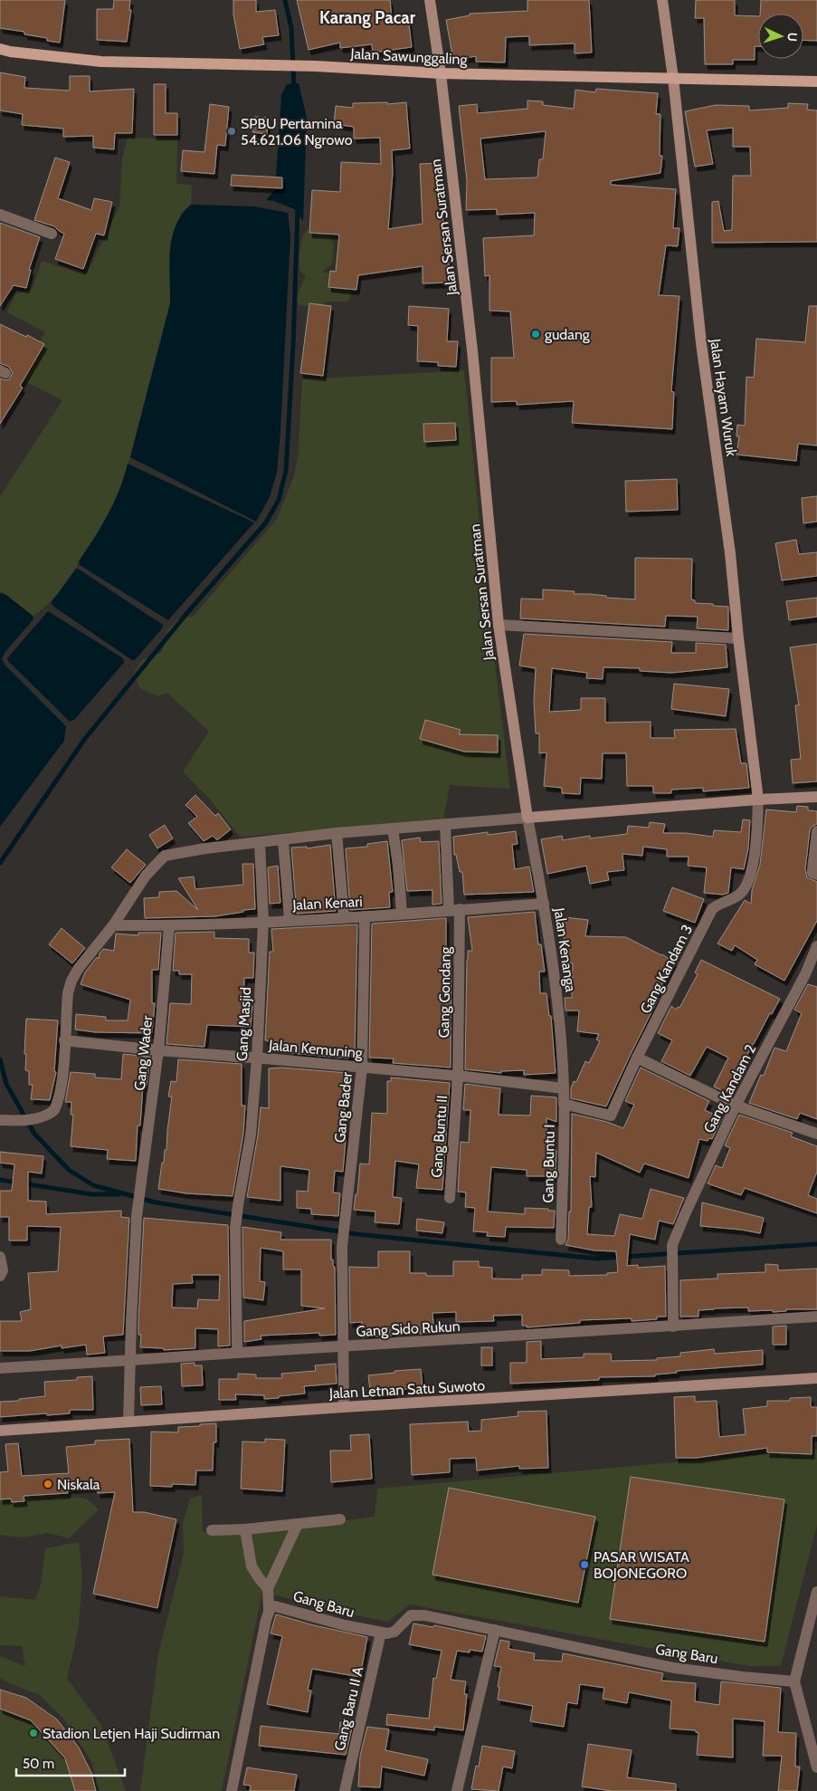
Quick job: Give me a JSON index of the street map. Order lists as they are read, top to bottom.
{
  "streets": {
    "main road": [
      "Jalan Sawunggaling",
      "Jalan Sersan Suratman",
      "Jalan Hayam Wuruk",
      "Jalan Letnan Satu Suwoto"
    ],
    "street": [
      "Jalan Kenari",
      "Jalan Kenanga",
      "Gang Kandam 3",
      "Gang Gondang",
      "Gang Masjid",
      "Jalan Kemuning",
      "Gang Wader",
      "Gang Kandam 2",
      "Gang Bader",
      "Gang Buntu II",
      "Gang Buntu I",
      "Gang Sido Rukun",
      "Gang Baru",
      "Gang Baru II A"
    ]
  },
  "crossings": [
    ["Jalan Sawunggaling", "Jalan Sersan Suratman"],
    ["Jalan Sawunggaling", "Jalan Hayam Wuruk"],
    ["Jalan Sersan Suratman", "Jalan Kenanga"],
    ["Jalan Hayam Wuruk", "Gang Kandam 3"],
    ["Jalan Kenari", "Jalan Kenanga"],
    ["Jalan Kenari", "Gang Gondang"],
    ["Jalan Kenari", "Gang Masjid"],
    ["Jalan Kenari", "Gang Wader"],
    ["Jalan Kenari", "Gang Bader"],
    ["Jalan Kenanga", "Jalan Kemuning"],
    ["Jalan Kenanga", "Gang Buntu I"],
    ["Gang Kandam 3", "Gang Buntu I"],
    ["Gang Gondang", "Jalan Kemuning"],
    ["Gang Gondang", "Gang Buntu II"],
    ["Gang Masjid", "Jalan Kemuning"],
    ["Gang Masjid", "Gang Sido Rukun"],
    ["Jalan Kemuning", "Gang Wader"],
    ["Jalan Kemuning", "Gang Bader"],
    ["Jalan Kemuning", "Gang Buntu II"],
    ["Jalan Kemuning", "Gang Buntu I"],
    ["Gang Wader", "Gang Sido Rukun"],
    ["Gang Kandam 2", "Gang Sido Rukun"],
    ["Gang Bader", "Gang Sido Rukun"],
    ["Gang Baru", "Gang Baru II A"]
  ],
  "districts": ["Karang Pacar"],
  "places": [
    "SPBU Pertamina 54.621.06 Ngrowo",
    "gudang",
    "Niskala",
    "PASAR WISATA BOJONEGORO",
    "Stadion Letjen Haji Sudirman"
  ],
  "scale_bar": "50 m",
  "north": "right"
}
